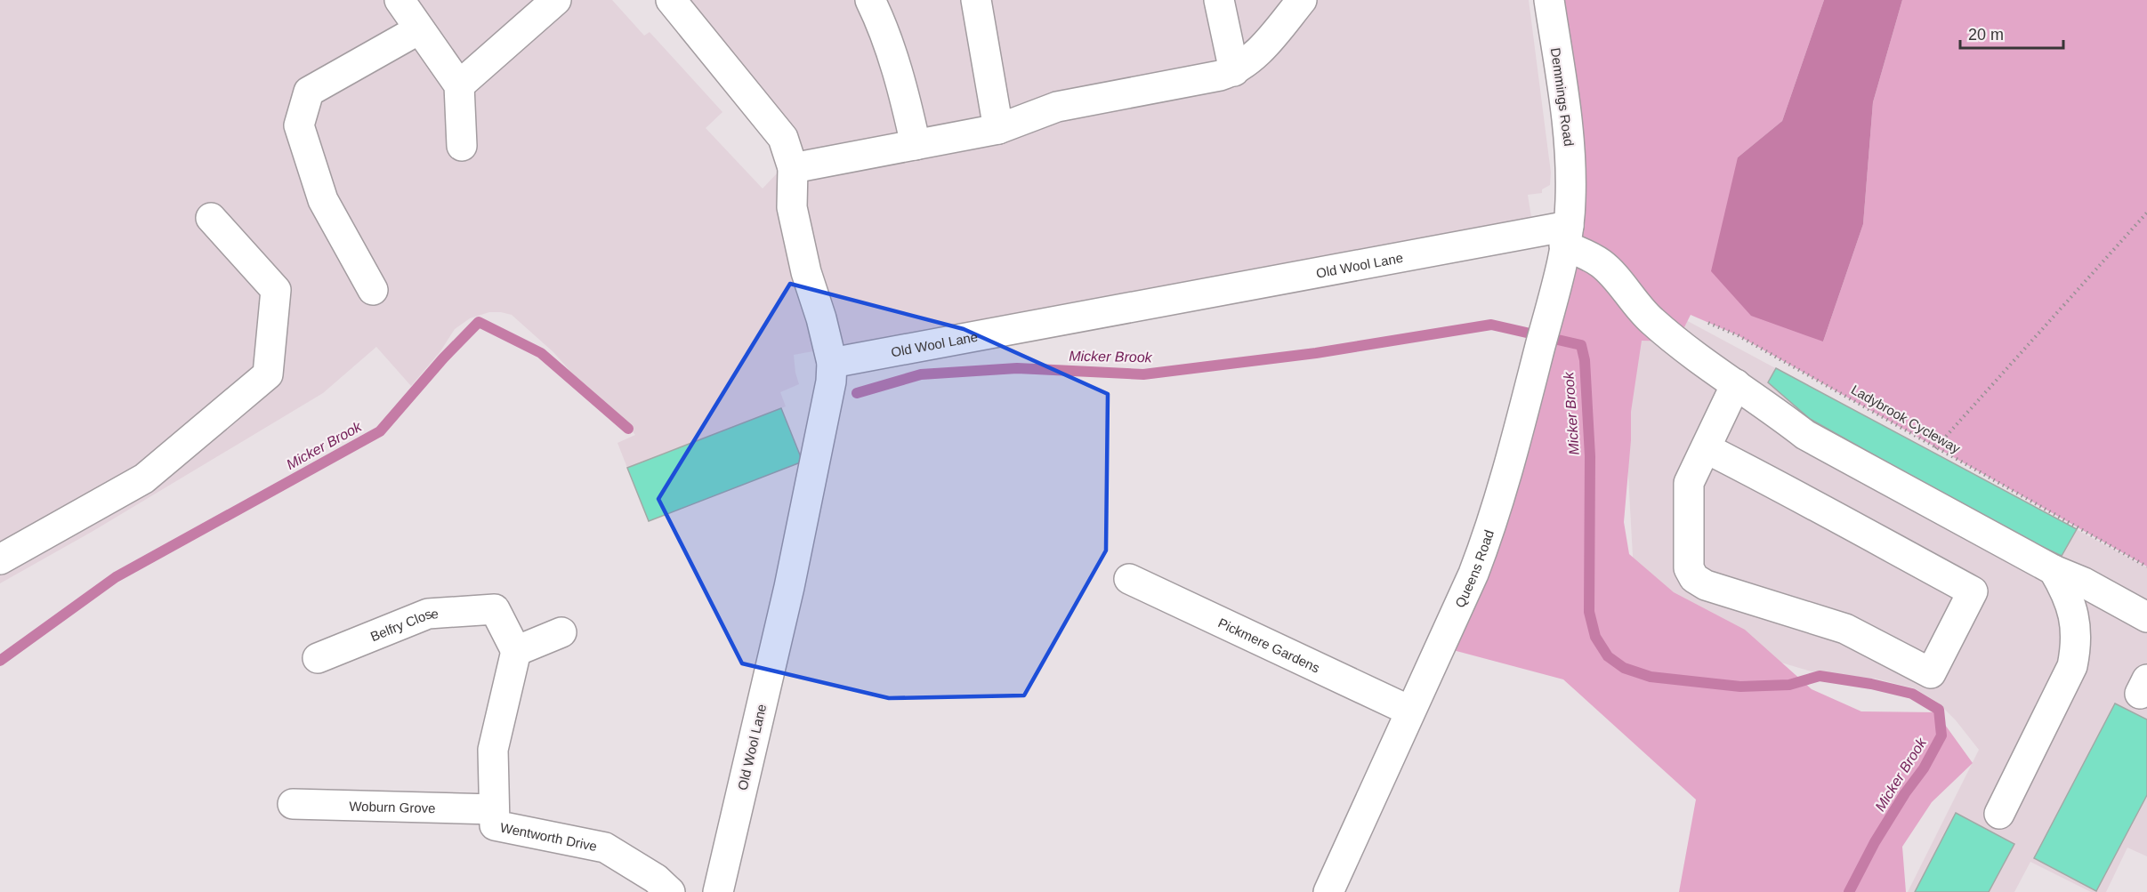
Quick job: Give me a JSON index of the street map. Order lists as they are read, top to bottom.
{
  "streets": {
    "street": [
      "Demmings Road",
      "Old Wool Lane",
      "Queens Road",
      "Belfry Close",
      "Pickmere Gardens",
      "Woburn Grove",
      "Wentworth Drive"
    ],
    "path": ["Ladybrook Cycleway"]
  },
  "crossings": [
    ["Demmings Road", "Old Wool Lane"],
    ["Demmings Road", "Queens Road"],
    ["Old Wool Lane", "Queens Road"],
    ["Queens Road", "Pickmere Gardens"],
    ["Belfry Close", "Wentworth Drive"],
    ["Woburn Grove", "Wentworth Drive"]
  ],
  "water": ["Micker Brook"],
  "scale_bar": "20 m"
}
